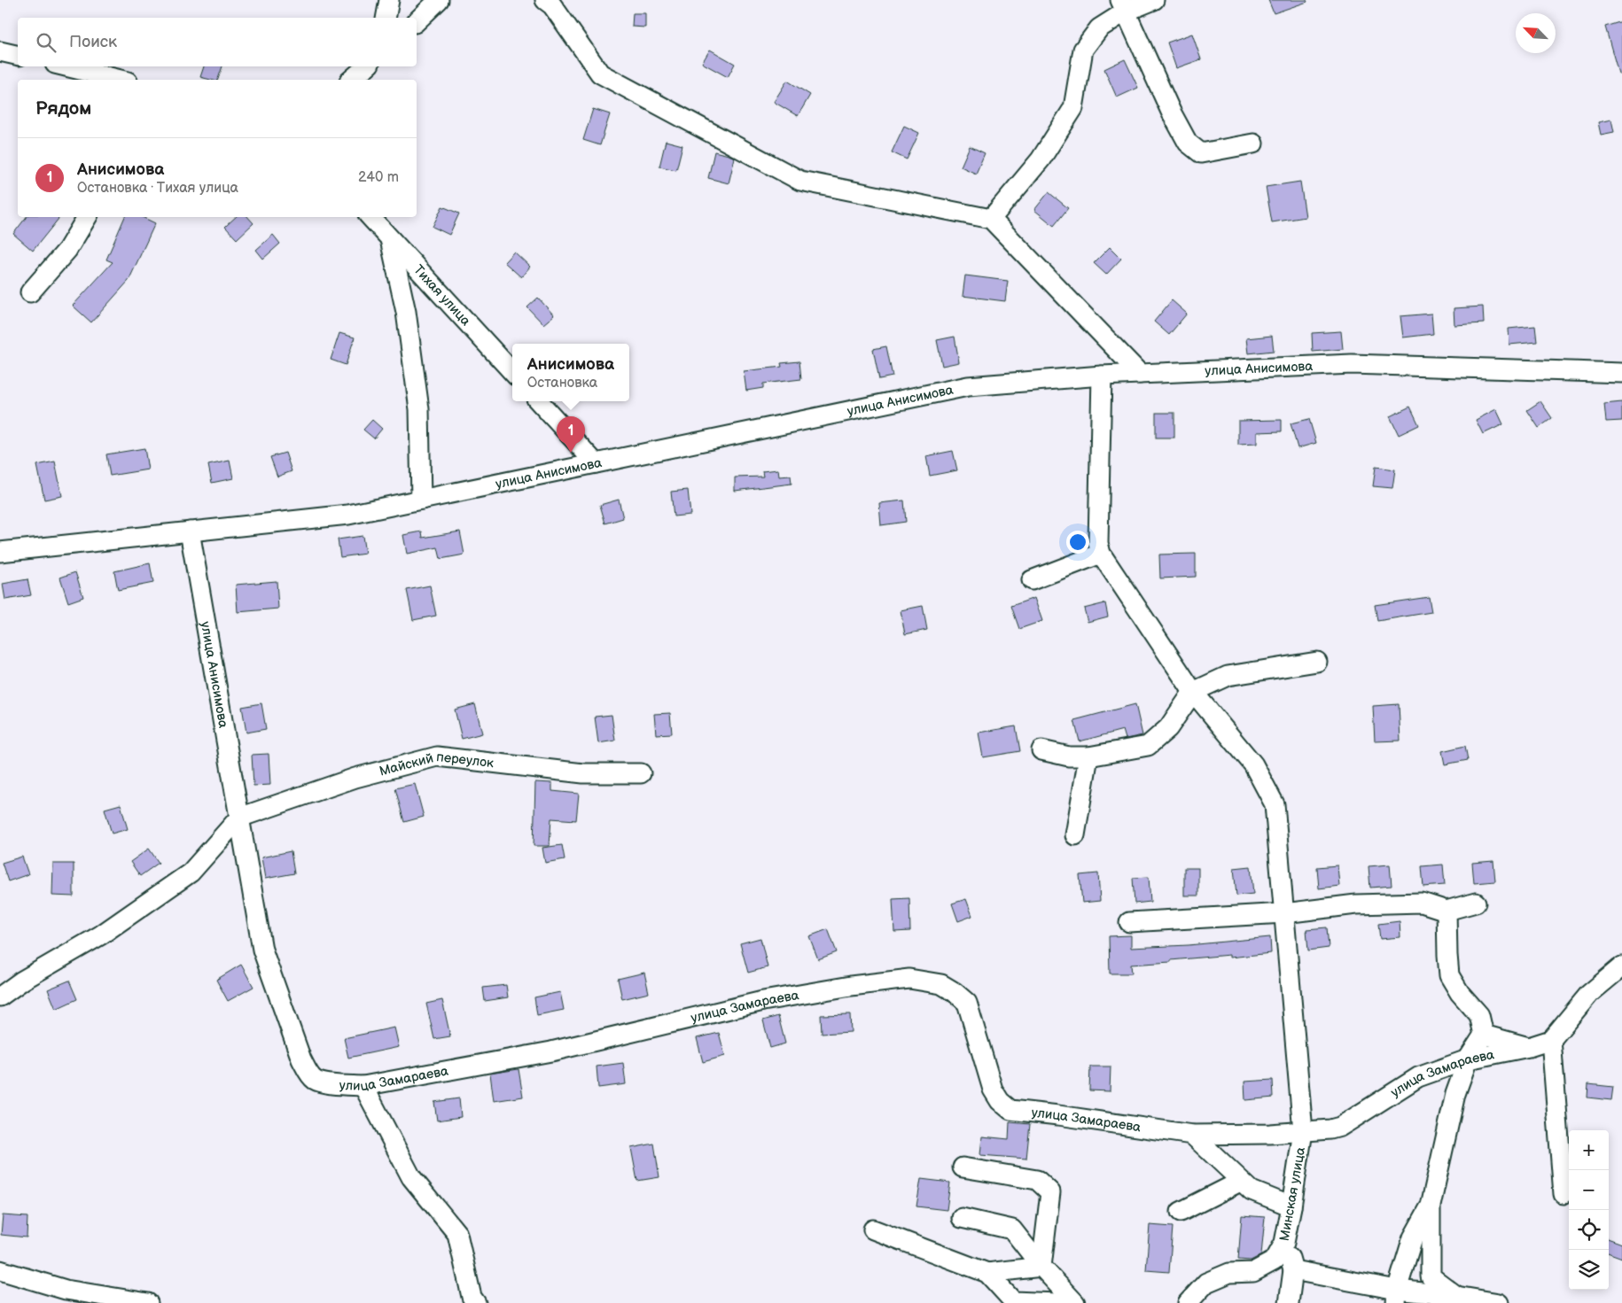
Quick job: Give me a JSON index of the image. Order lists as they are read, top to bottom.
{
  "streets": {
    "street": [
      "Тихая улица",
      "улица Анисимова",
      "Майский переулок",
      "улица Замараева",
      "Минская улица"
    ]
  },
  "crossings": [
    ["улица Анисимова", "Майский переулок"],
    ["улица Анисимова", "улица Замараева"],
    ["Майский переулок", "улица Замараева"],
    ["улица Замараева", "Минская улица"]
  ],
  "north": "top left",
  "page": {
    "search": "Поиск",
    "heading": "Рядом",
    "list": [
      {
        "mark": "1",
        "name": "Анисимова",
        "note": "Остановка · Тихая улица",
        "value": "240 m"
      }
    ],
    "popup": ["Анисимова", "Остановка"],
    "pins": "1",
    "map_buttons": ["+", "−"]
  }
}
